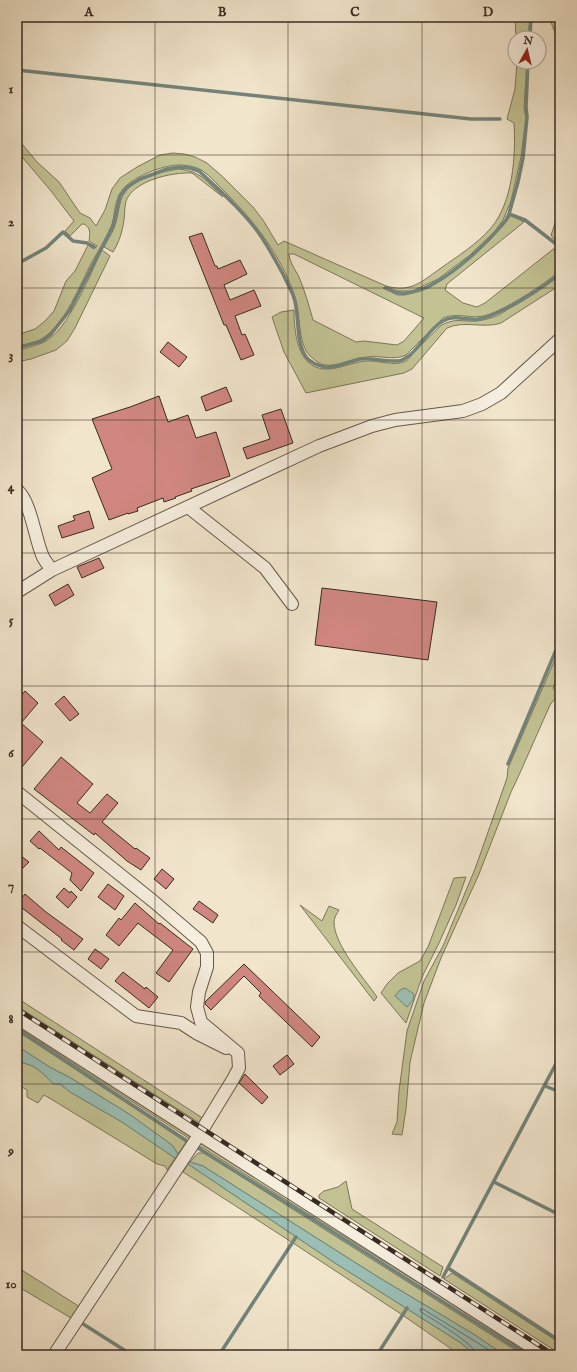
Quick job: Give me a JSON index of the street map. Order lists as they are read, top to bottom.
{
  "north": "top",
  "grid": {
    "columns": [
      "A",
      "B",
      "C",
      "D"
    ],
    "rows": [
      "1",
      "2",
      "3",
      "4",
      "5",
      "6",
      "7",
      "8",
      "9",
      "10"
    ]
  }
}
